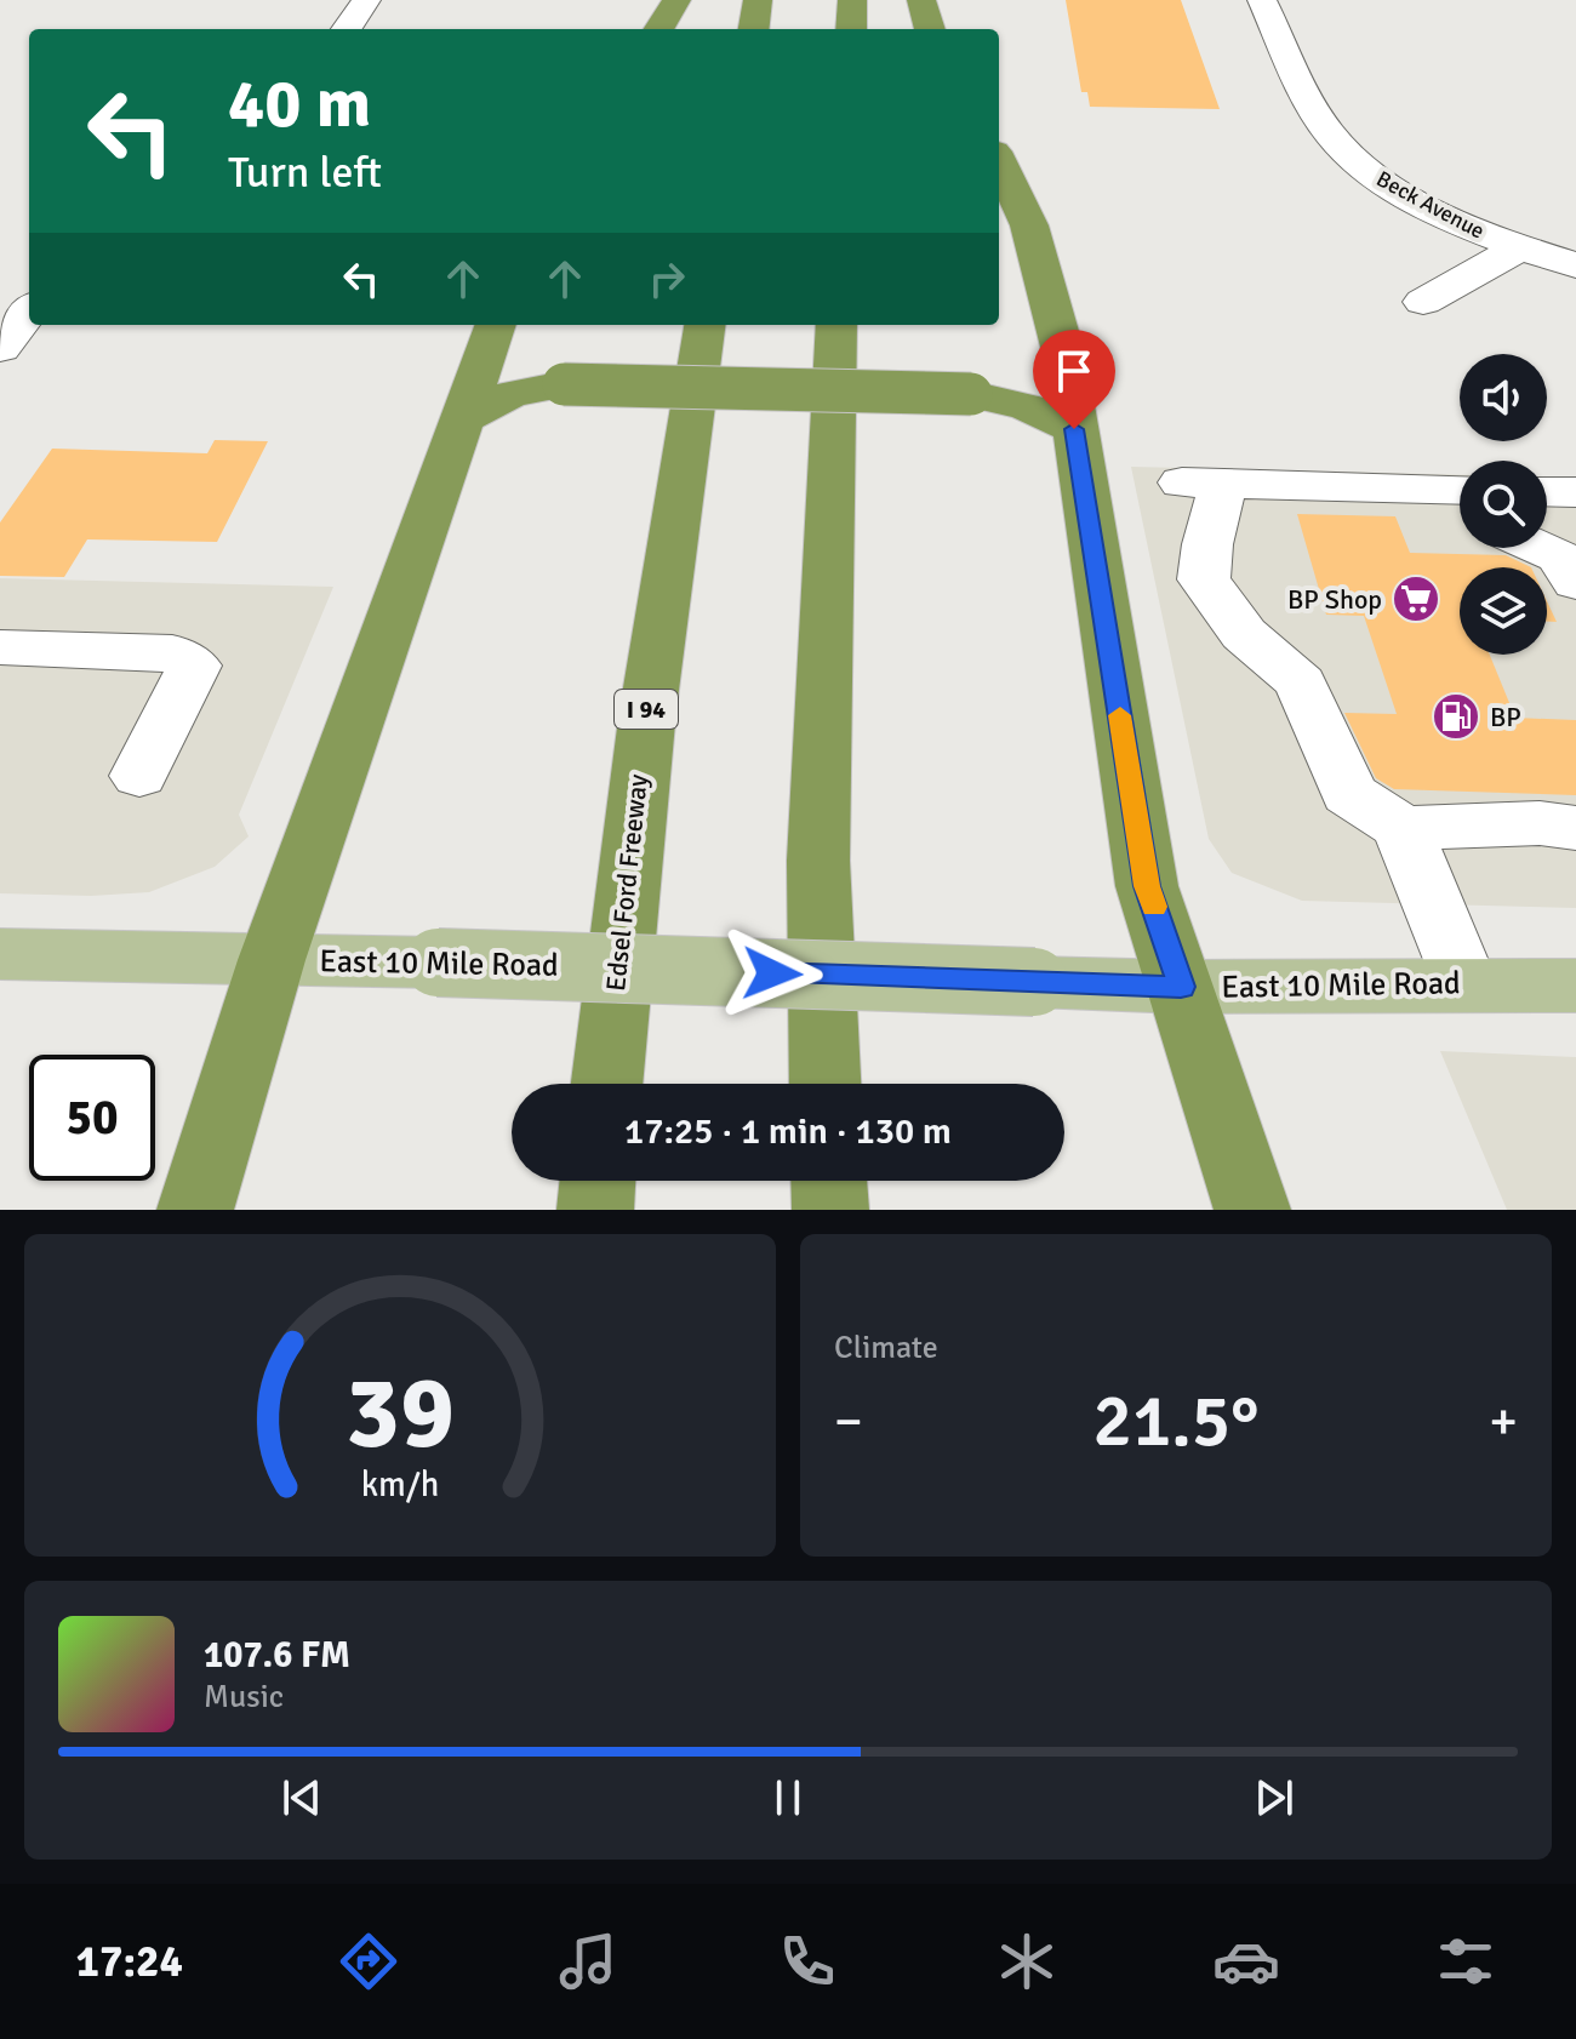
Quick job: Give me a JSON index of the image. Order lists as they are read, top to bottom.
{
  "streets": {
    "highway": ["I 94", "Edsel Ford Freeway"],
    "main road": ["East 10 Mile Road"],
    "street": ["Beck Avenue"]
  },
  "places": {
    "supermarket": ["BP Shop"],
    "fuel station": ["BP"]
  },
  "page": {
    "turn": ["40 m", "Turn left"],
    "limit": "50",
    "trip": "17:25 · 1 min · 130 m",
    "tile": "Climate",
    "heat": ["−", "21.5°", "+"],
    "song": ["107.6 FM", "Music"],
    "tabs": "17:24",
    "gauge": ["39", "km/h"]
  }
}
